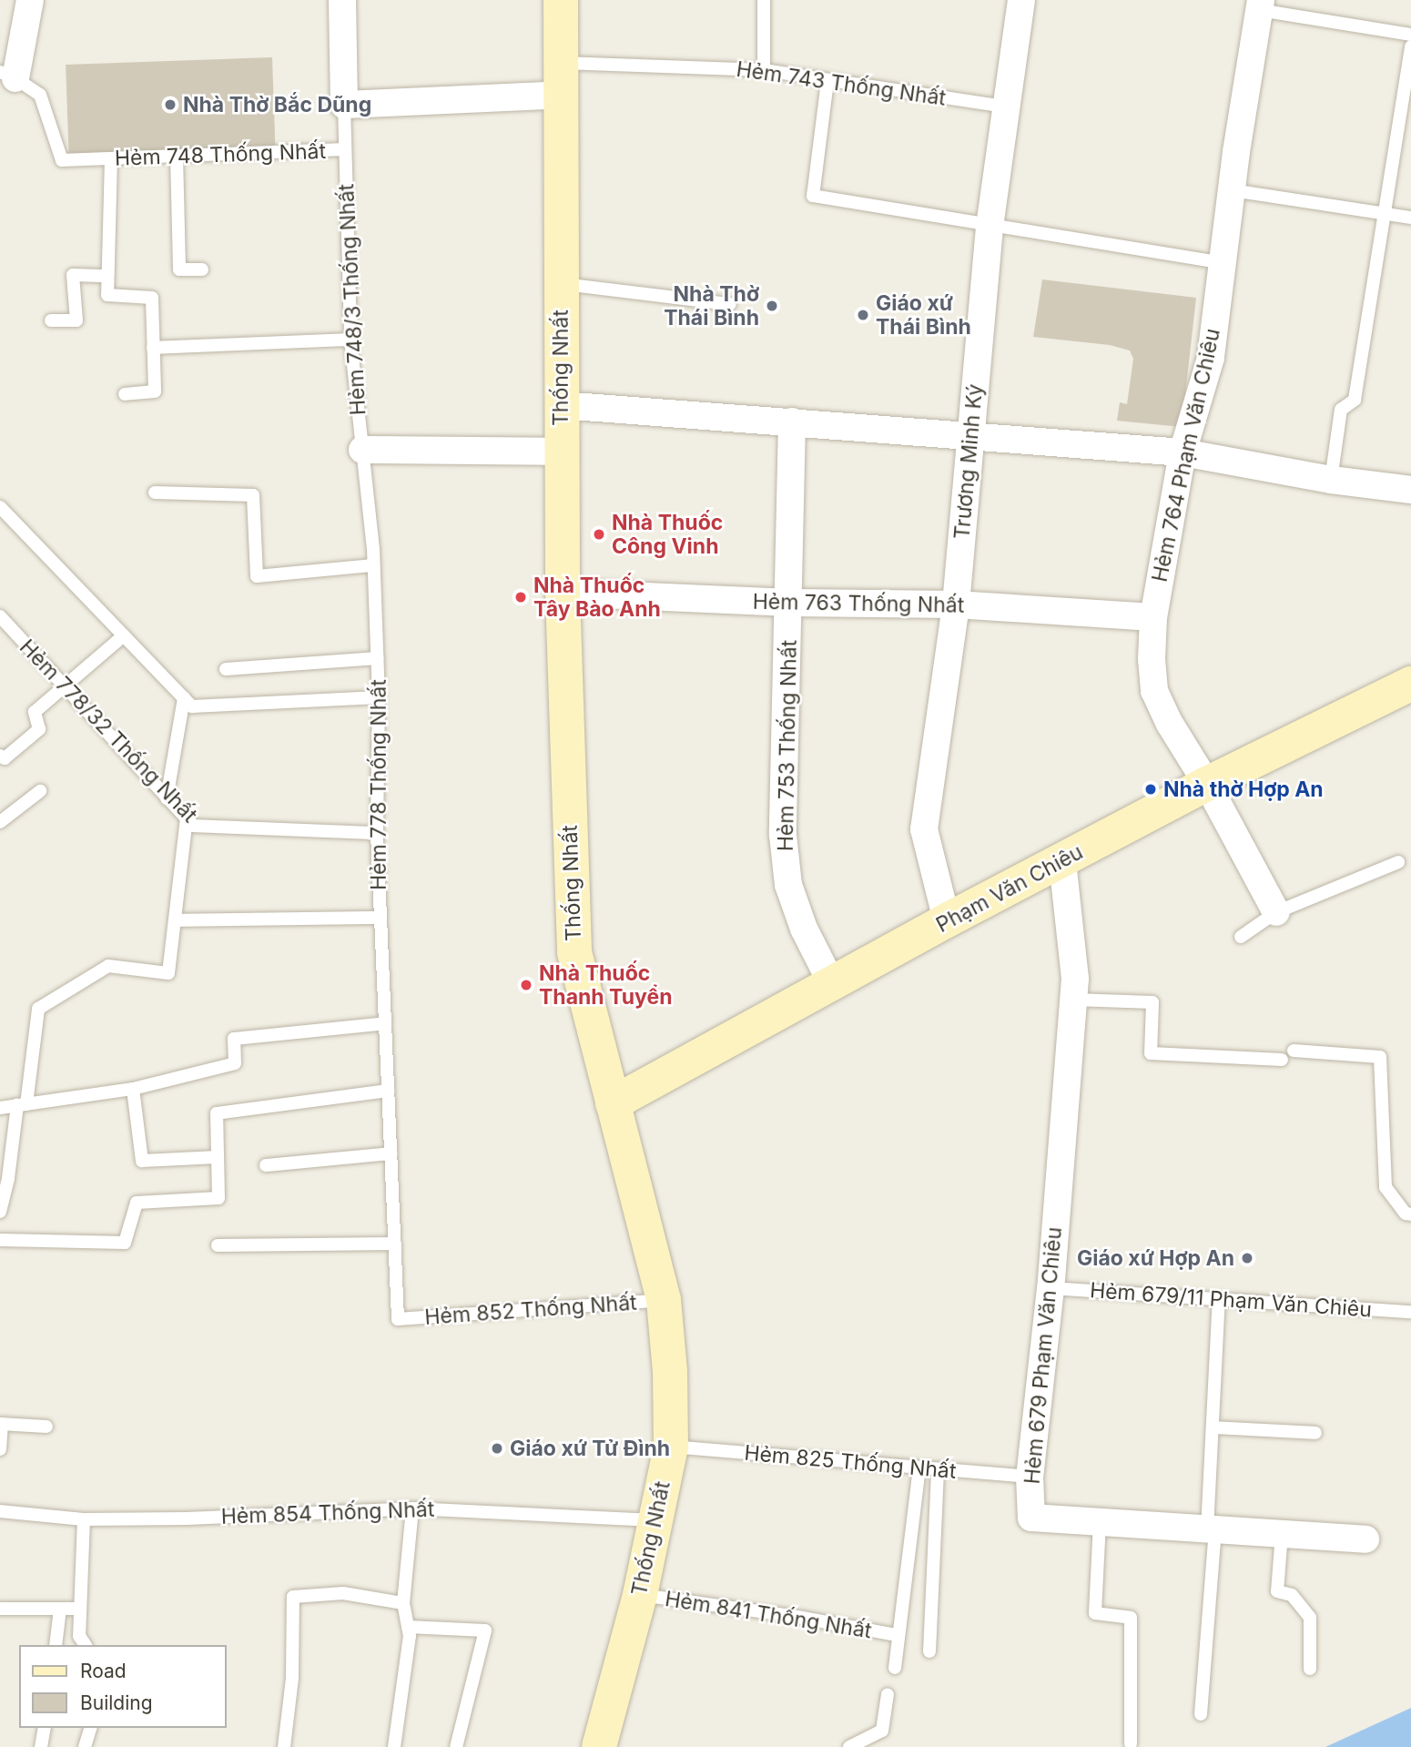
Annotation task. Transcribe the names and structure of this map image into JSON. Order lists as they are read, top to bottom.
{
  "streets": {
    "main road": ["Thống Nhất", "Phạm Văn Chiêu"],
    "street": [
      "Hẻm 764 Phạm Văn Chiêu",
      "Trương Minh Ký",
      "Hẻm 763 Thống Nhất",
      "Hẻm 753 Thống Nhất",
      "Hẻm 679 Phạm Văn Chiêu"
    ],
    "lane": [
      "Hẻm 743 Thống Nhất",
      "Hẻm 748 Thống Nhất",
      "Hẻm 748/3 Thống Nhất",
      "Hẻm 778/32 Thống Nhất",
      "Hẻm 778 Thống Nhất",
      "Hẻm 679/11 Phạm Văn Chiêu",
      "Hẻm 852 Thống Nhất",
      "Hẻm 825 Thống Nhất",
      "Hẻm 854 Thống Nhất",
      "Hẻm 841 Thống Nhất"
    ]
  },
  "crossings": [
    ["Hẻm 743 Thống Nhất", "Thống Nhất"],
    ["Hẻm 743 Thống Nhất", "Trương Minh Ký"],
    ["Hẻm 748 Thống Nhất", "Hẻm 748/3 Thống Nhất"],
    ["Hẻm 748/3 Thống Nhất", "Hẻm 778 Thống Nhất"],
    ["Thống Nhất", "Hẻm 763 Thống Nhất"],
    ["Thống Nhất", "Phạm Văn Chiêu"],
    ["Thống Nhất", "Hẻm 852 Thống Nhất"],
    ["Thống Nhất", "Hẻm 825 Thống Nhất"],
    ["Thống Nhất", "Hẻm 854 Thống Nhất"],
    ["Thống Nhất", "Hẻm 841 Thống Nhất"],
    ["Hẻm 764 Phạm Văn Chiêu", "Hẻm 763 Thống Nhất"],
    ["Hẻm 764 Phạm Văn Chiêu", "Phạm Văn Chiêu"],
    ["Trương Minh Ký", "Hẻm 763 Thống Nhất"],
    ["Trương Minh Ký", "Phạm Văn Chiêu"],
    ["Hẻm 763 Thống Nhất", "Hẻm 753 Thống Nhất"],
    ["Hẻm 778/32 Thống Nhất", "Hẻm 778 Thống Nhất"],
    ["Hẻm 753 Thống Nhất", "Phạm Văn Chiêu"],
    ["Hẻm 778 Thống Nhất", "Hẻm 852 Thống Nhất"],
    ["Phạm Văn Chiêu", "Hẻm 679 Phạm Văn Chiêu"],
    ["Hẻm 679/11 Phạm Văn Chiêu", "Hẻm 679 Phạm Văn Chiêu"],
    ["Hẻm 679 Phạm Văn Chiêu", "Hẻm 825 Thống Nhất"]
  ],
  "places": [
    "Nhà Thờ Bắc Dũng",
    "Nhà Thờ Thái Bình",
    "Giáo xứ Thái Bình",
    "Nhà Thuốc Công Vinh",
    "Nhà Thuốc Tây Bào Anh",
    "Nhà thờ Hợp An",
    "Nhà Thuốc Thanh Tuyển",
    "Giáo xứ Hợp An",
    "Giáo xứ Tử Đình"
  ],
  "legend": ["Road", "Building"]
}
